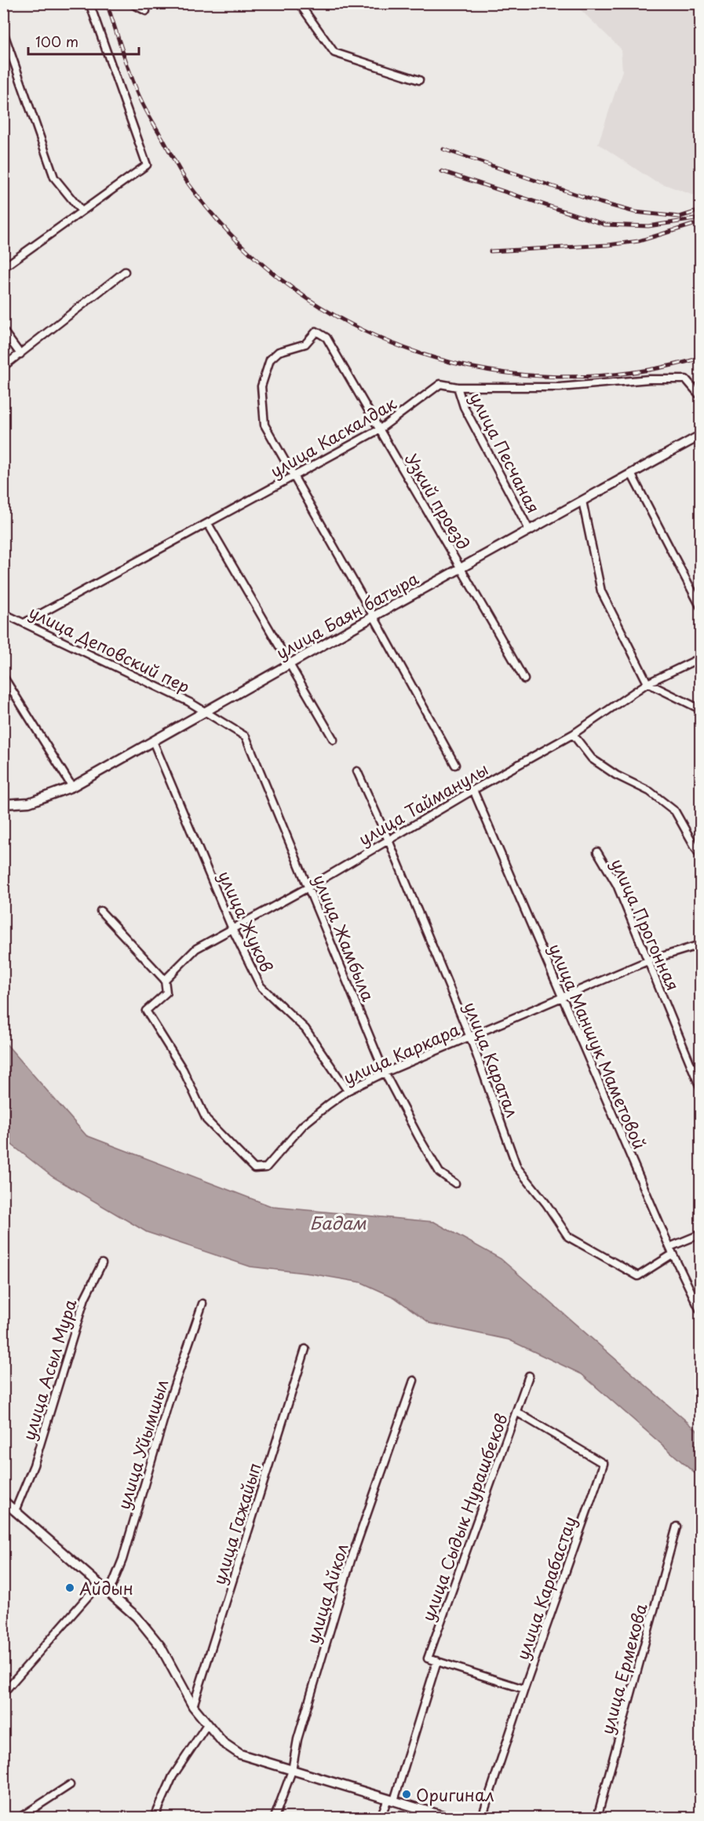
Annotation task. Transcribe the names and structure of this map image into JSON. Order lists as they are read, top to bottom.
{
  "streets": {
    "street": [
      "улица Каскалдак",
      "улица Песчаная",
      "Узкий проезд",
      "улица Баян батыра",
      "улица Деповский пер",
      "улица Тайманулы",
      "улица Жуков",
      "улица Прогонная",
      "улица Жамбыла",
      "улица Маншук Маметовой",
      "улица Каркара",
      "улица Каратал",
      "улица Асыл Мура",
      "улица Уйымшыл",
      "улица Сыдык Нурашбеков",
      "улица Гажайып",
      "улица Карабастау",
      "улица Айкол",
      "улица Ермекова"
    ]
  },
  "crossings": [
    ["улица Каскалдак", "улица Песчаная"],
    ["улица Каскалдак", "Узкий проезд"],
    ["улица Каскалдак", "улица Деповский пер"],
    ["улица Песчаная", "улица Баян батыра"],
    ["Узкий проезд", "улица Баян батыра"],
    ["улица Баян батыра", "улица Деповский пер"],
    ["улица Баян батыра", "улица Жуков"],
    ["улица Баян батыра", "улица Жамбыла"],
    ["улица Деповский пер", "улица Жамбыла"],
    ["улица Тайманулы", "улица Жуков"],
    ["улица Тайманулы", "улица Жамбыла"],
    ["улица Тайманулы", "улица Маншук Маметовой"],
    ["улица Тайманулы", "улица Каркара"],
    ["улица Тайманулы", "улица Каратал"],
    ["улица Жуков", "улица Каркара"],
    ["улица Прогонная", "улица Каркара"],
    ["улица Жамбыла", "улица Каркара"],
    ["улица Маншук Маметовой", "улица Каркара"],
    ["улица Маншук Маметовой", "улица Каратал"],
    ["улица Каркара", "улица Каратал"],
    ["улица Сыдык Нурашбеков", "улица Карабастау"]
  ],
  "water": ["Бадам"],
  "places": ["Айдын", "Оригинал"],
  "scale_bar": "100 m"
}
